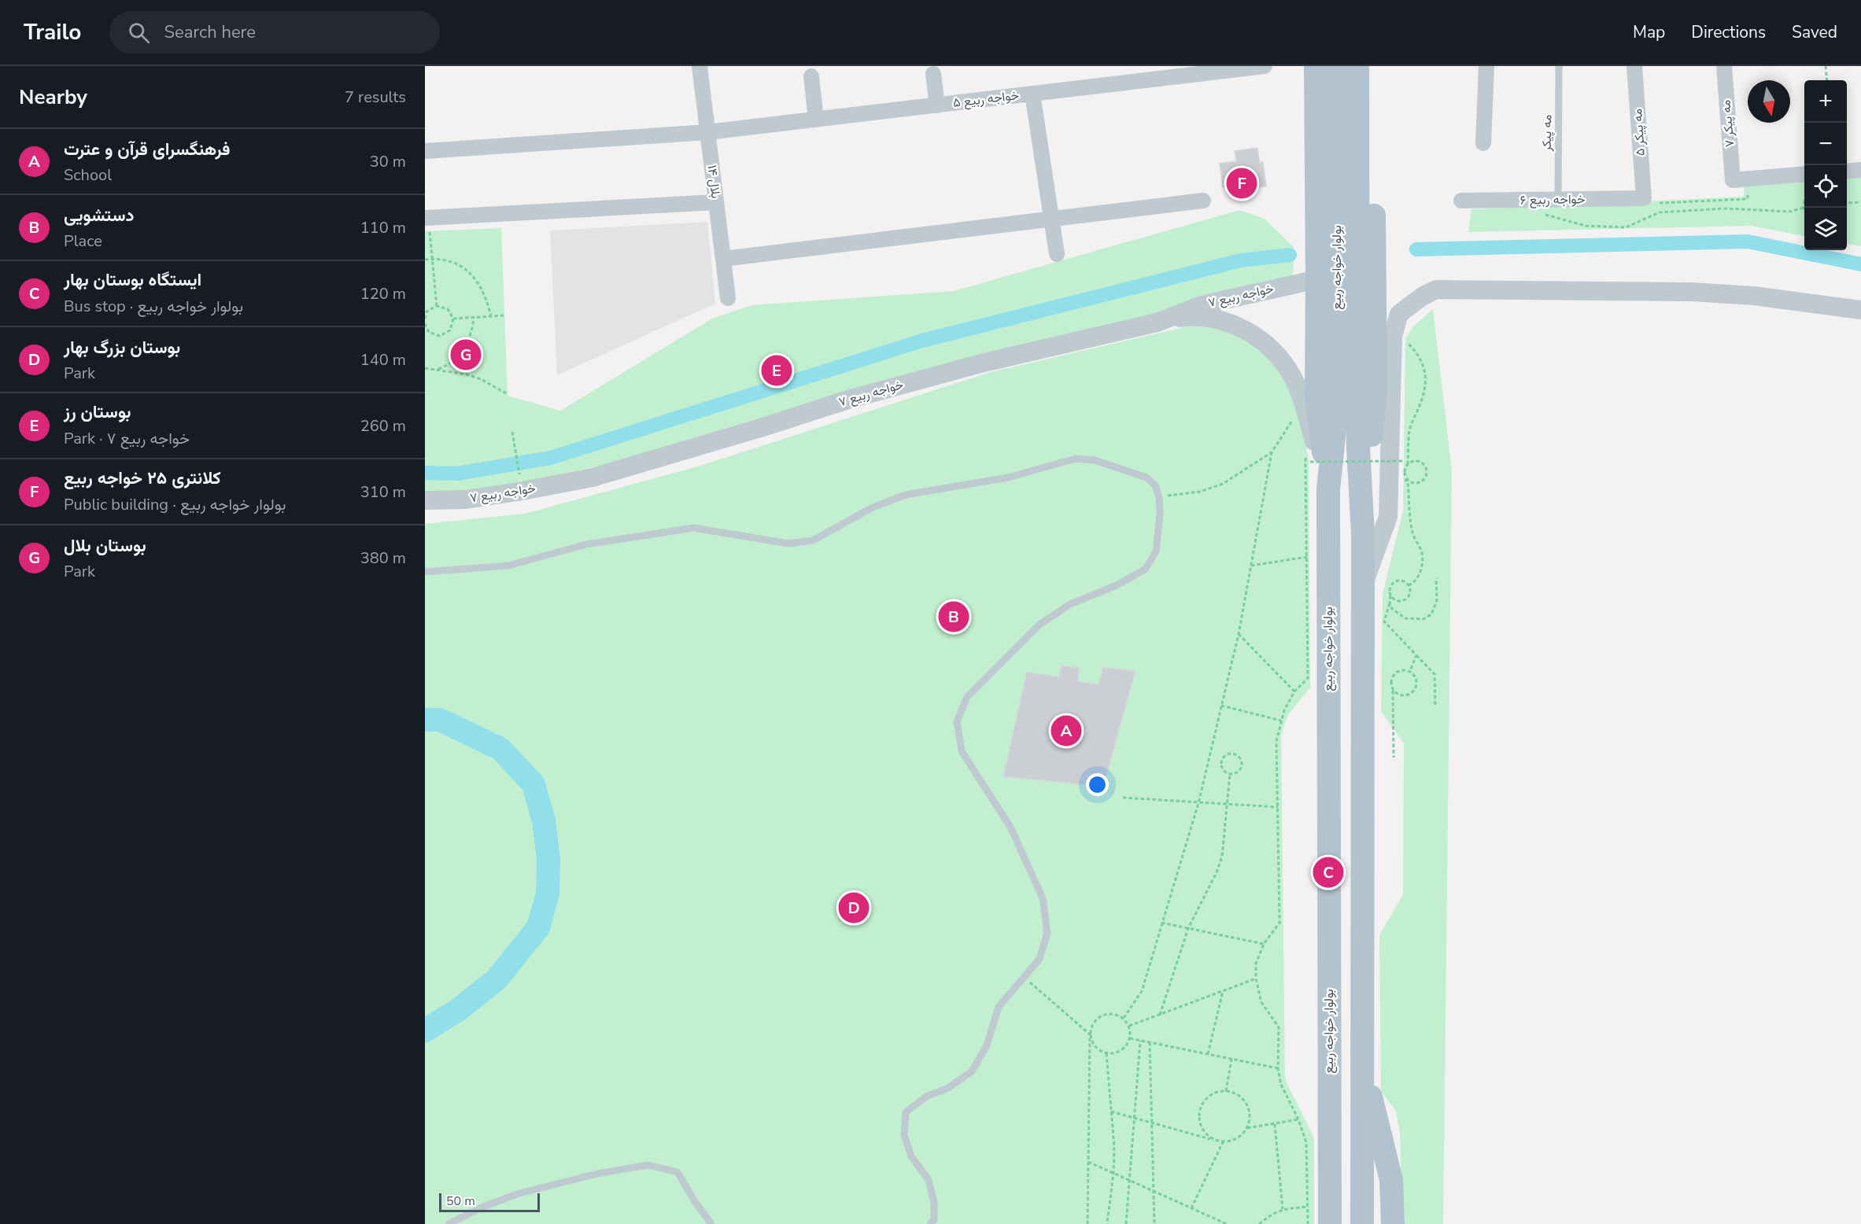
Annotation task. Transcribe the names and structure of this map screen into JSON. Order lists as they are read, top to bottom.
{
  "streets": {
    "main road": ["بولوار خواجه ربیع"],
    "street": [
      "خواجه ربیع ۵",
      "مه پیکر ۷",
      "مه پیکر ۵",
      "بلال ۱۴",
      "خواجه ربیع ۶",
      "خواجه ربیع ۷"
    ],
    "lane": ["مه پیکر"]
  },
  "crossings": [
    ["خواجه ربیع ۵", "بلال ۱۴"],
    ["مه پیکر ۵", "خواجه ربیع ۶"],
    ["مه پیکر", "خواجه ربیع ۶"]
  ],
  "scale_bar": "50 m",
  "north": "bottom",
  "page": {
    "header": "Trailo",
    "search": "Search here",
    "nav": ["Map", "Directions", "Saved"],
    "heading": ["Nearby", "7 results"],
    "map_buttons": ["+", "−"],
    "list": [
      {
        "mark": "A",
        "name": "فرهنگسرای قرآن و عترت",
        "note": "School",
        "value": "30 m"
      },
      {
        "mark": "B",
        "name": "دستشویی",
        "note": "Place",
        "value": "110 m"
      },
      {
        "mark": "C",
        "name": "ایستگاه بوستان بهار",
        "note": "Bus stop · بولوار خواجه ربیع",
        "value": "120 m"
      },
      {
        "mark": "D",
        "name": "بوستان بزرگ بهار",
        "note": "Park",
        "value": "140 m"
      },
      {
        "mark": "E",
        "name": "بوستان رز",
        "note": "Park · خواجه ربیع ۷",
        "value": "260 m"
      },
      {
        "mark": "F",
        "name": "کلانتری ٢۵ خواجه ربیع",
        "note": "Public building · بولوار خواجه ربیع",
        "value": "310 m"
      },
      {
        "mark": "G",
        "name": "بوستان بلال",
        "note": "Park",
        "value": "380 m"
      }
    ],
    "pins": [
      "F",
      "G",
      "E",
      "B",
      "A",
      "C",
      "D"
    ],
    "scale": "50 m"
  }
}
